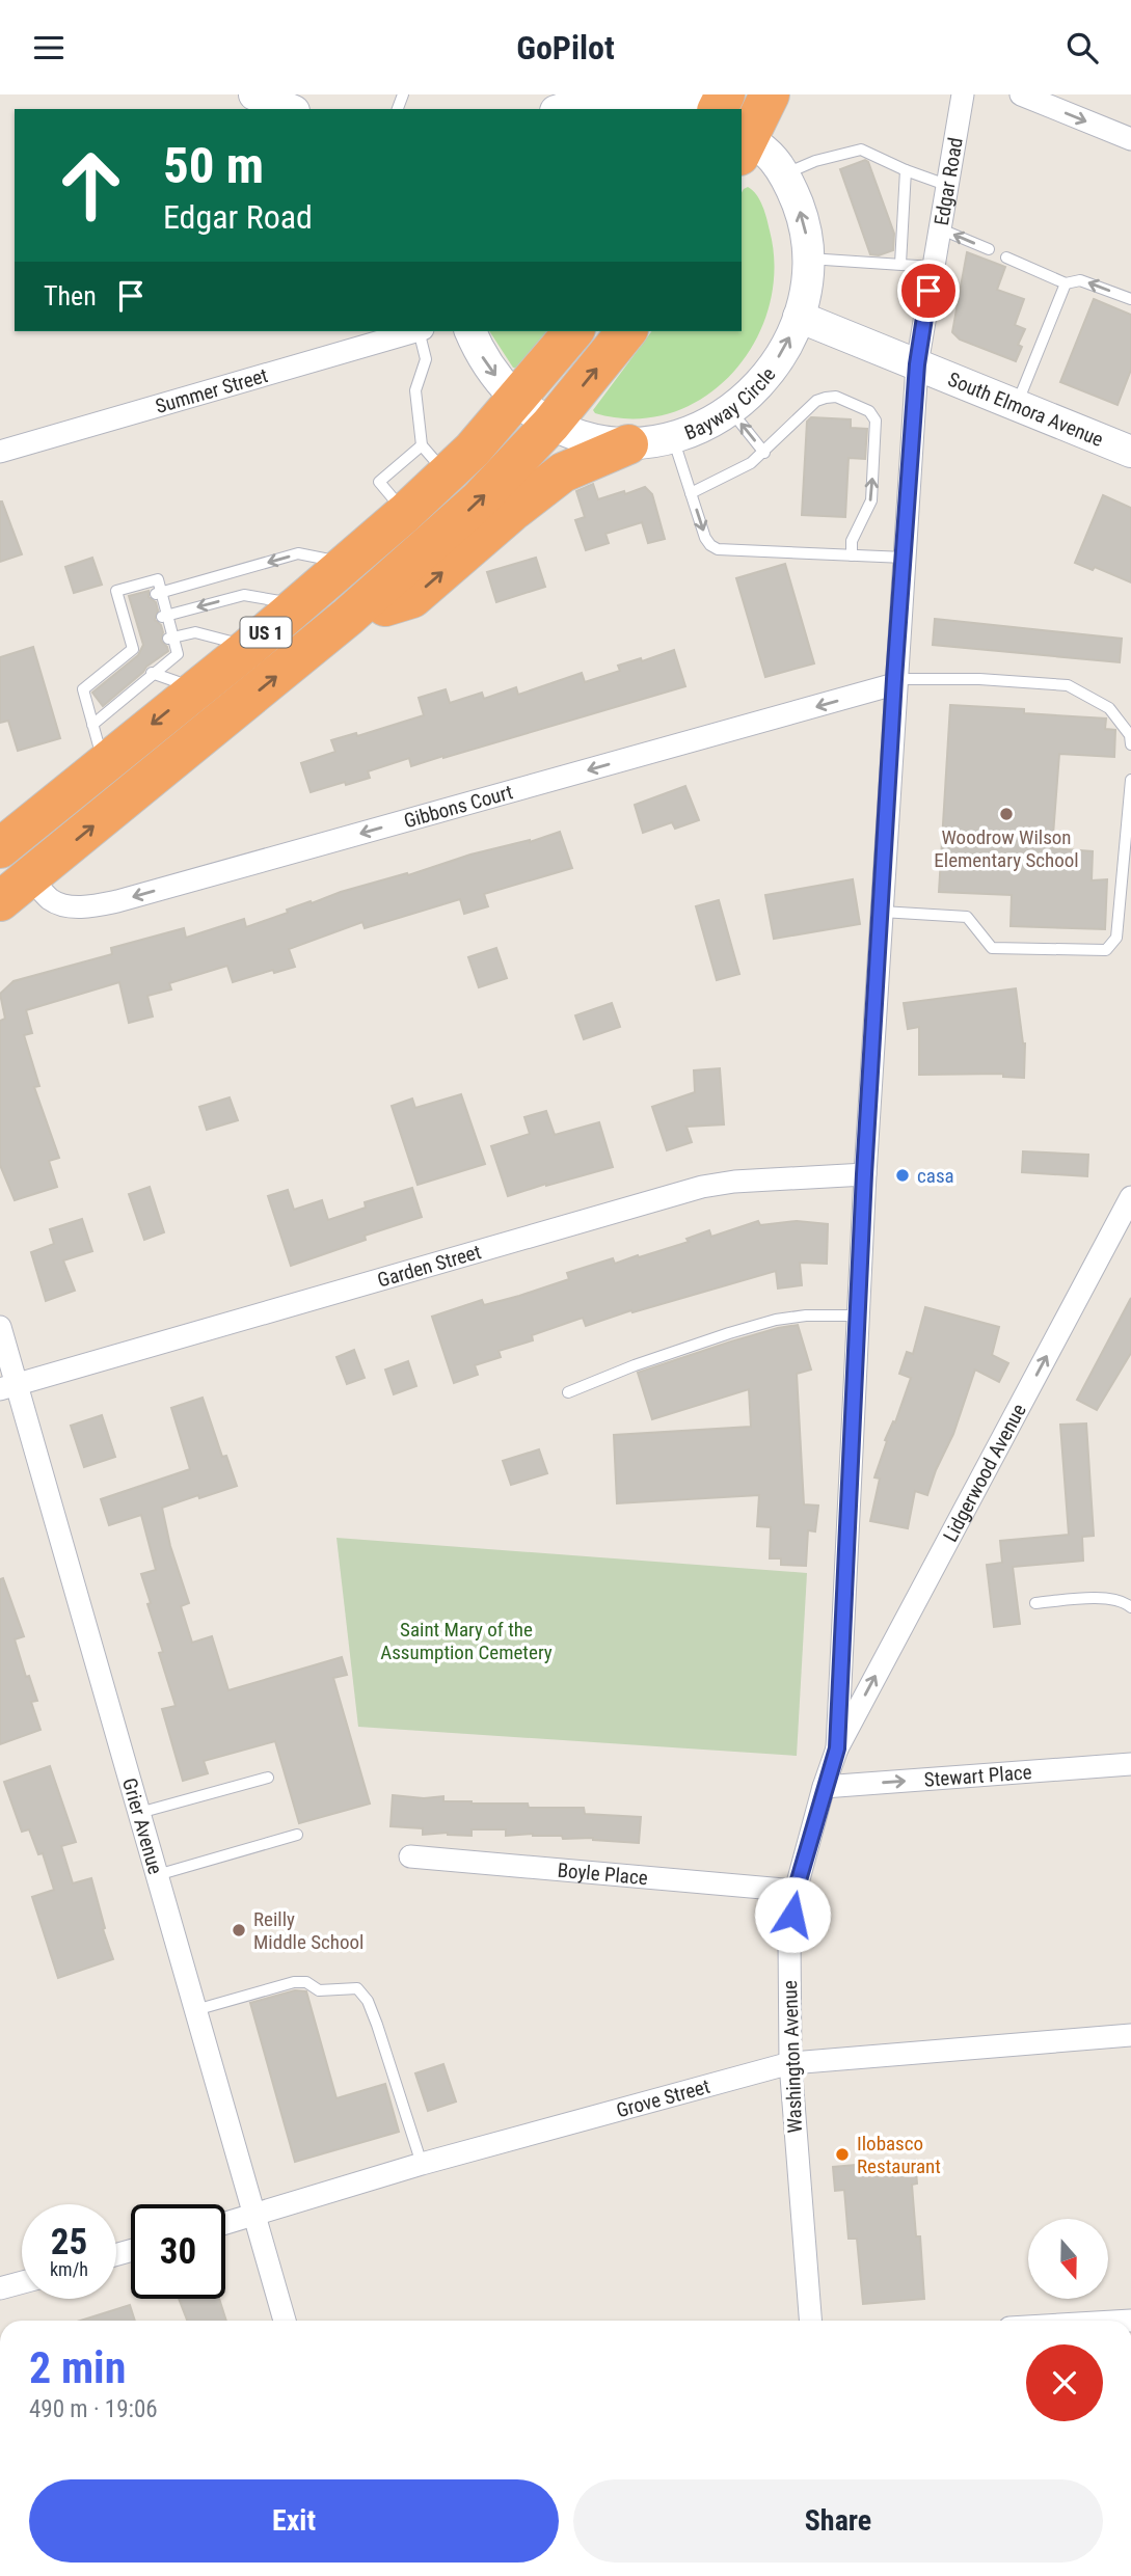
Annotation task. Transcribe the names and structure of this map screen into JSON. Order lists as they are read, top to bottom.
{
  "streets": {
    "highway": ["US 1"],
    "main road": ["Bayway Circle", "South Elmora Avenue"],
    "street": [
      "Edgar Road",
      "Summer Street",
      "Gibbons Court",
      "Garden Street",
      "Lidgerwood Avenue",
      "Stewart Place",
      "Grier Avenue",
      "Boyle Place",
      "Washington Avenue",
      "Grove Street"
    ]
  },
  "crossings": [
    ["Edgar Road", "South Elmora Avenue"],
    ["Edgar Road", "Gibbons Court"],
    ["Edgar Road", "Garden Street"],
    ["Edgar Road", "Lidgerwood Avenue"],
    ["Edgar Road", "Washington Avenue"],
    ["Bayway Circle", "South Elmora Avenue"],
    ["Bayway Circle", "US 1"],
    ["US 1", "Gibbons Court"],
    ["Garden Street", "Grier Avenue"],
    ["Lidgerwood Avenue", "Washington Avenue"],
    ["Stewart Place", "Washington Avenue"],
    ["Grier Avenue", "Grove Street"],
    ["Boyle Place", "Washington Avenue"],
    ["Washington Avenue", "Grove Street"]
  ],
  "one_way": ["Gibbons Court", "Lidgerwood Avenue", "Stewart Place"],
  "parks": ["Saint Mary of the Assumption Cemetery"],
  "places": [
    "Woodrow Wilson Elementary School",
    "casa",
    "Reilly Middle School",
    "Ilobasco Restaurant"
  ],
  "north": "bottom",
  "page": {
    "header": "GoPilot",
    "turn": ["50 m", "Edgar Road"],
    "then": "Then",
    "speed": "25 km/h",
    "limit": "30",
    "heading": ["2 min", "490 m · 19:06"],
    "buttons": ["Exit", "Share"]
  }
}
